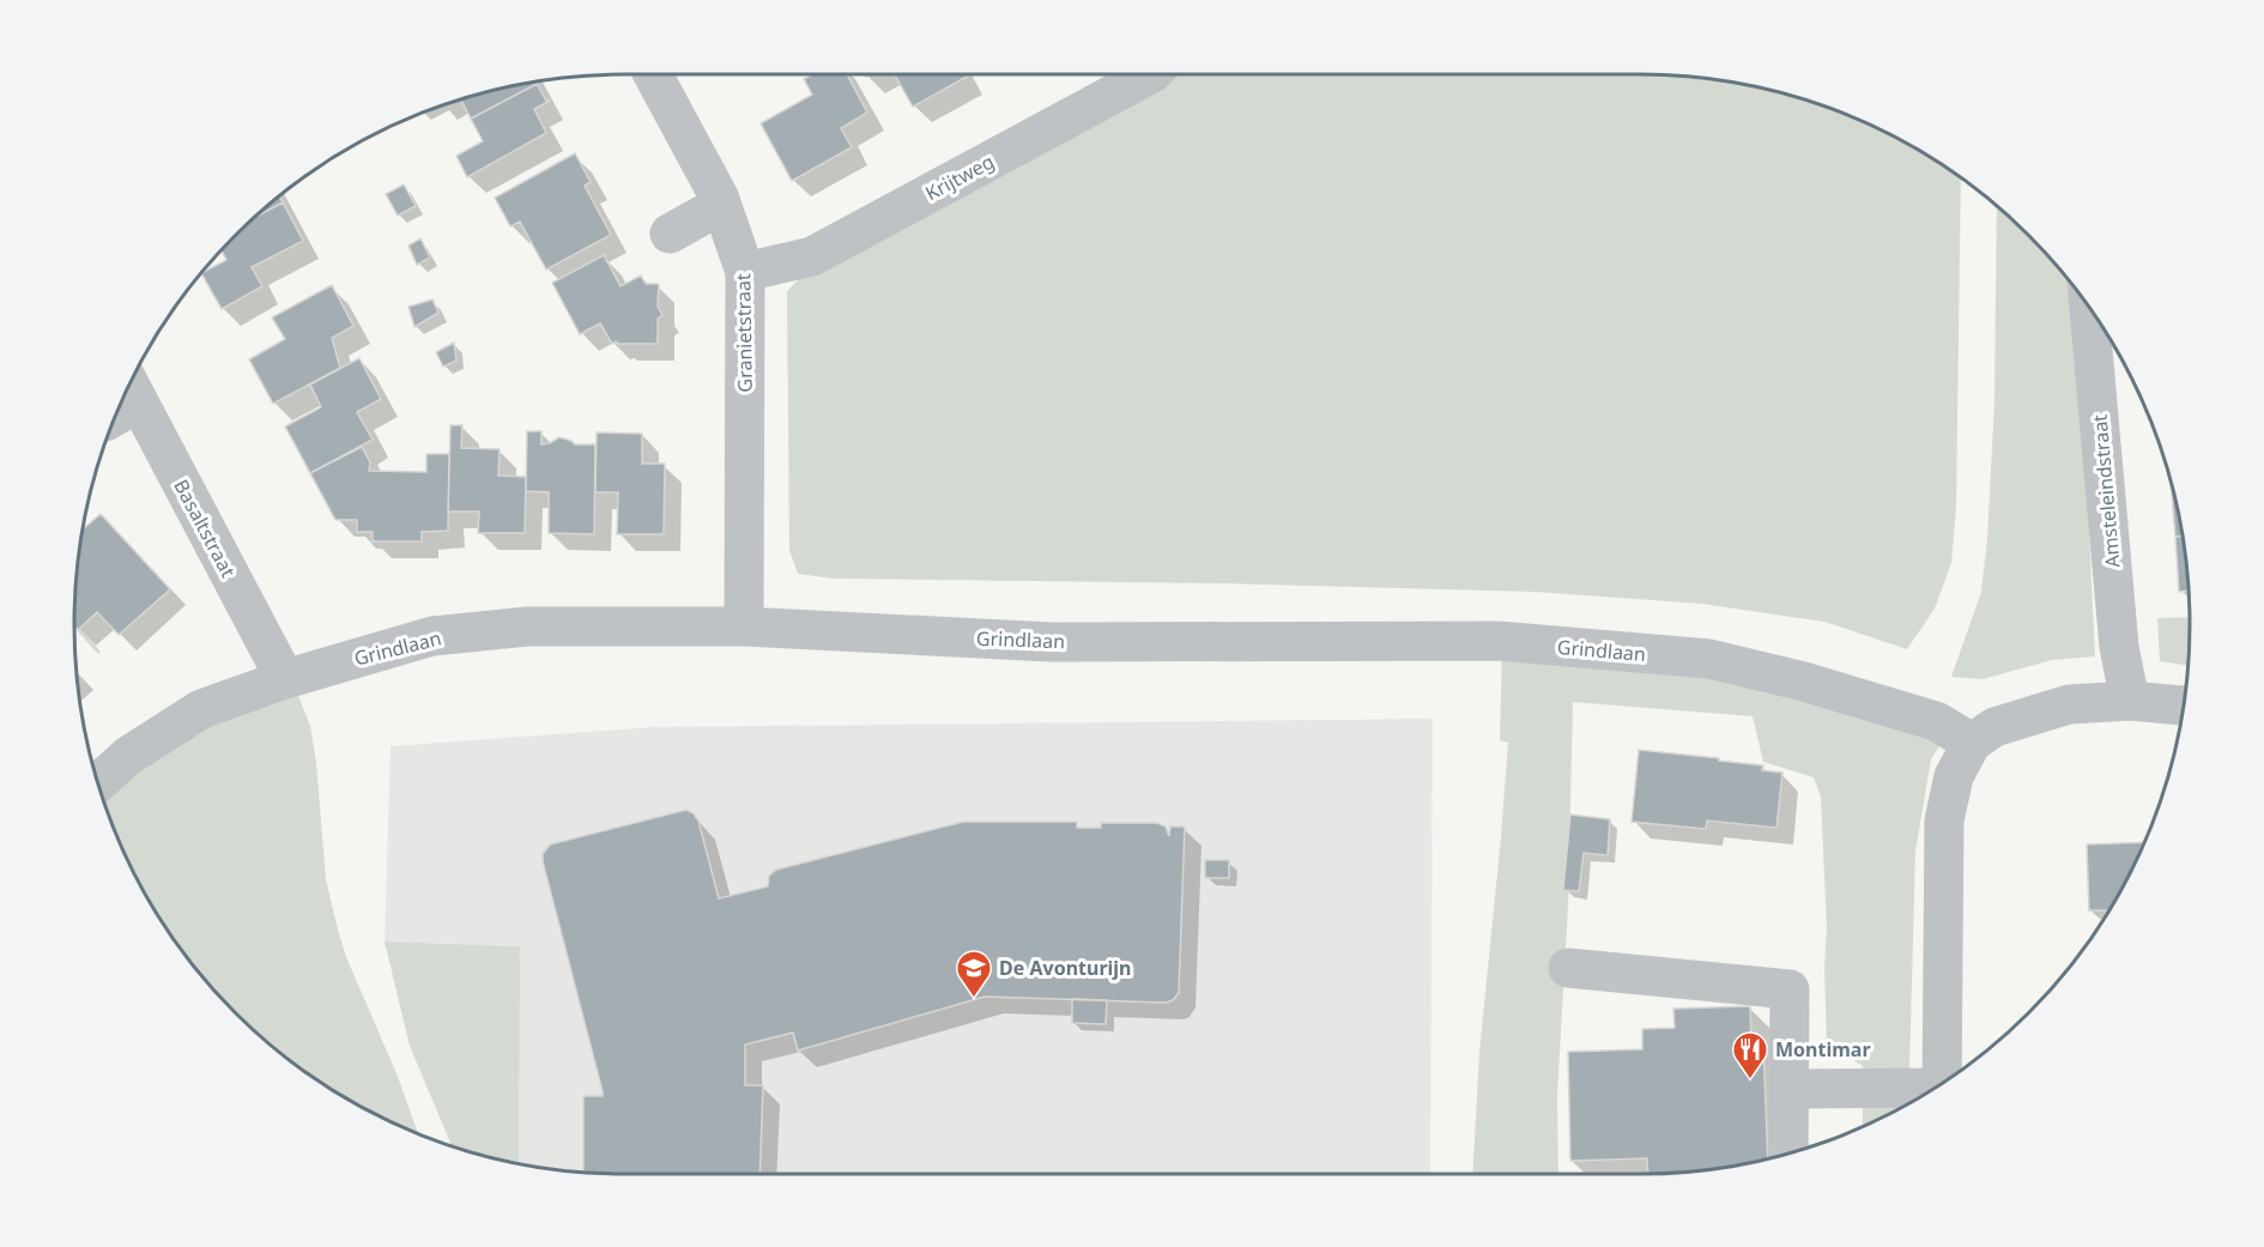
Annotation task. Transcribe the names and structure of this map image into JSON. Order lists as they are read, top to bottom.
{
  "streets": {
    "street": [
      "Krijtweg",
      "Granietstraat",
      "Amsteleindstraat",
      "Basaltstraat",
      "Grindlaan"
    ]
  },
  "crossings": [
    ["Krijtweg", "Granietstraat"],
    ["Granietstraat", "Grindlaan"],
    ["Basaltstraat", "Grindlaan"]
  ],
  "places": {
    "school or university": ["De Avonturijn"],
    "restaurant": ["Montimar"]
  }
}
